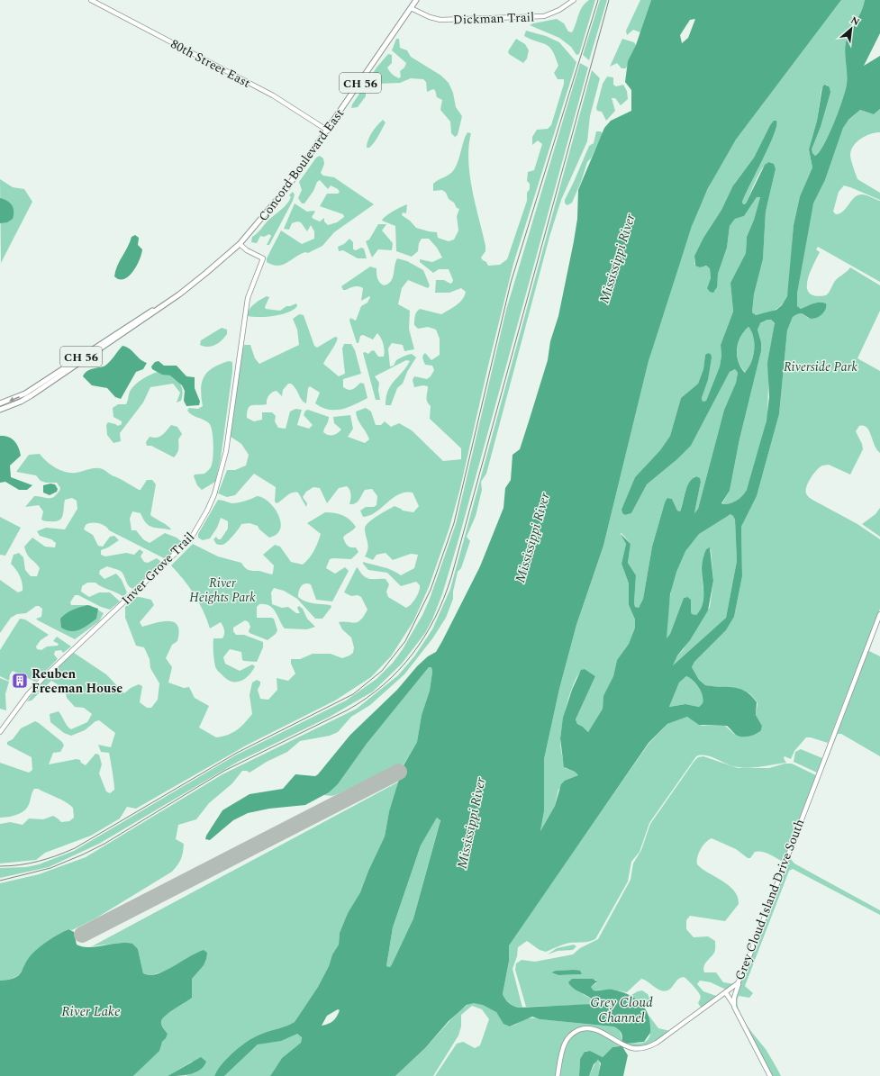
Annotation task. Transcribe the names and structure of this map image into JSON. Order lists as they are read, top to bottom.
{
  "streets": {
    "main road": ["CH 56", "Concord Boulevard East"],
    "street": [
      "Dickman Trail",
      "80th Street East",
      "Inver Grove Trail",
      "Grey Cloud Island Drive South"
    ]
  },
  "crossings": [
    ["Dickman Trail", "Concord Boulevard East"],
    ["80th Street East", "Concord Boulevard East"],
    ["CH 56", "Concord Boulevard East"],
    ["Concord Boulevard East", "Inver Grove Trail"]
  ],
  "water": ["Mississippi River", "Grey Cloud Channel", "River Lake"],
  "parks": ["Riverside Park", "River Heights Park"],
  "places": {
    "building": ["Reuben Freeman House"]
  },
  "north": "top right"
}
